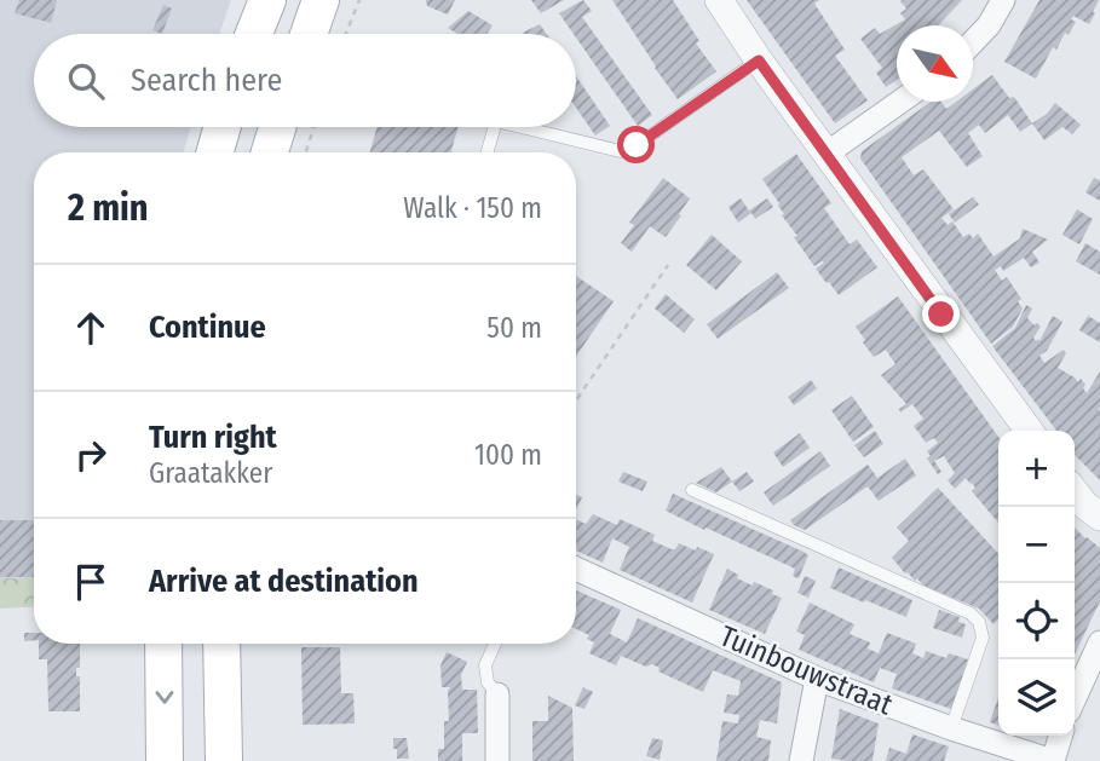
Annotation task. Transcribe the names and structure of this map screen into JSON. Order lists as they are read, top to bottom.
{
  "streets": {
    "street": ["Tuinbouwstraat"]
  },
  "north": "bottom right",
  "page": {
    "search": "Search here",
    "heading": ["2 min", "Walk · 150 m"],
    "list": [
      ["Continue", "50 m"],
      ["Turn right", "Graatakker", "100 m"],
      "Arrive at destination"
    ],
    "map_buttons": ["+", "−"]
  }
}
